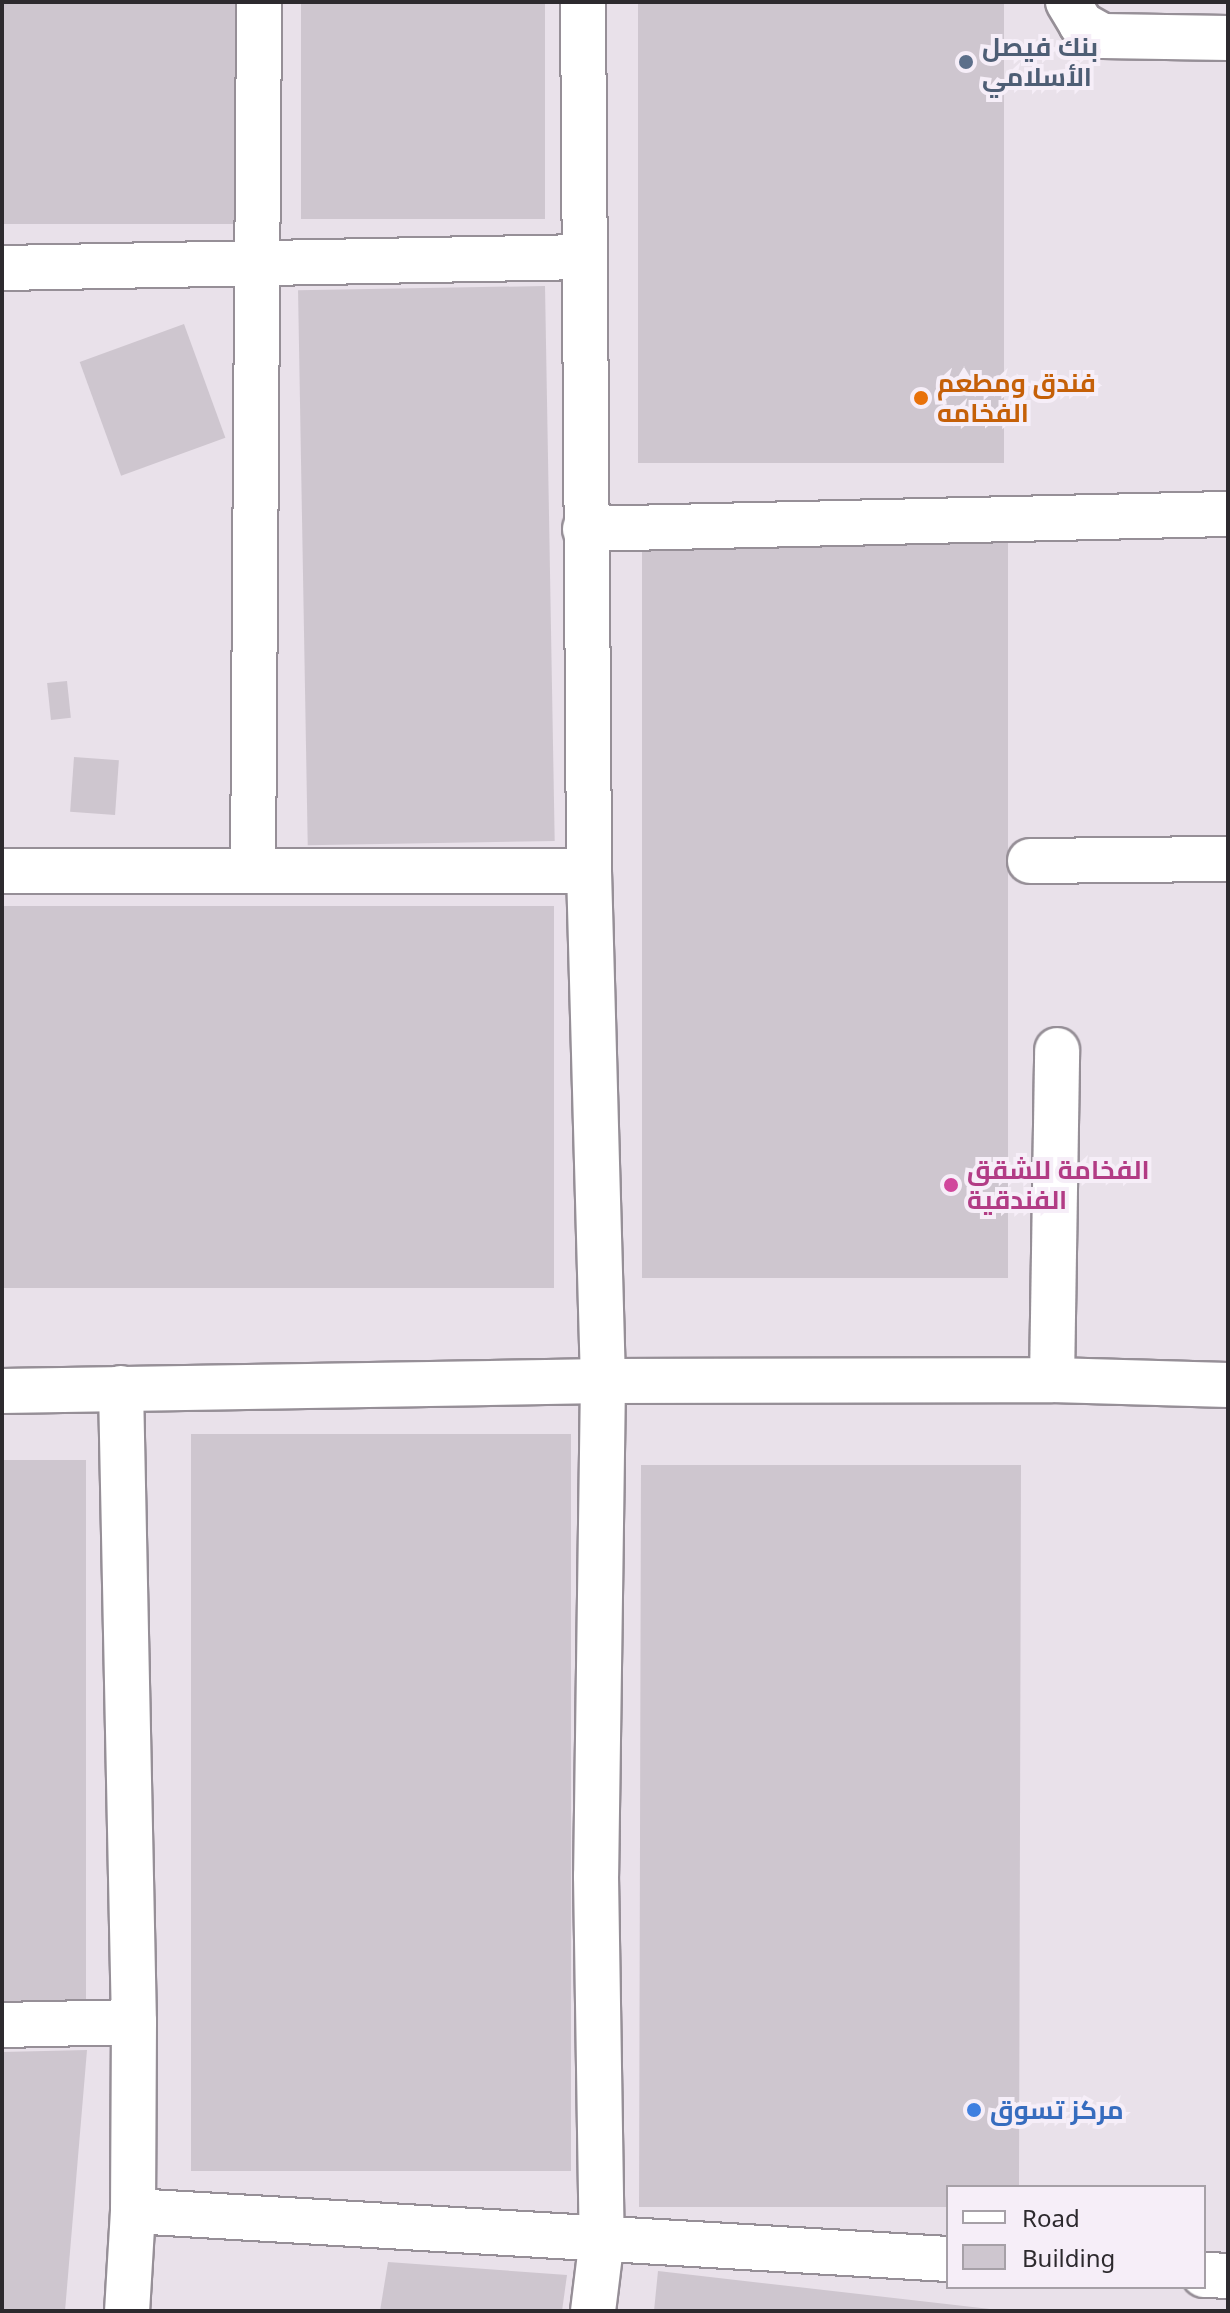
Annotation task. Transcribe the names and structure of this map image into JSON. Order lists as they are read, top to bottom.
{
  "places": [
    "بنك فيصل الأسلامي",
    "فندق ومطعم الفخامه",
    "الفخامة للشقق الفندقية",
    "مركز تسوق"
  ],
  "legend": ["Road", "Building"]
}
